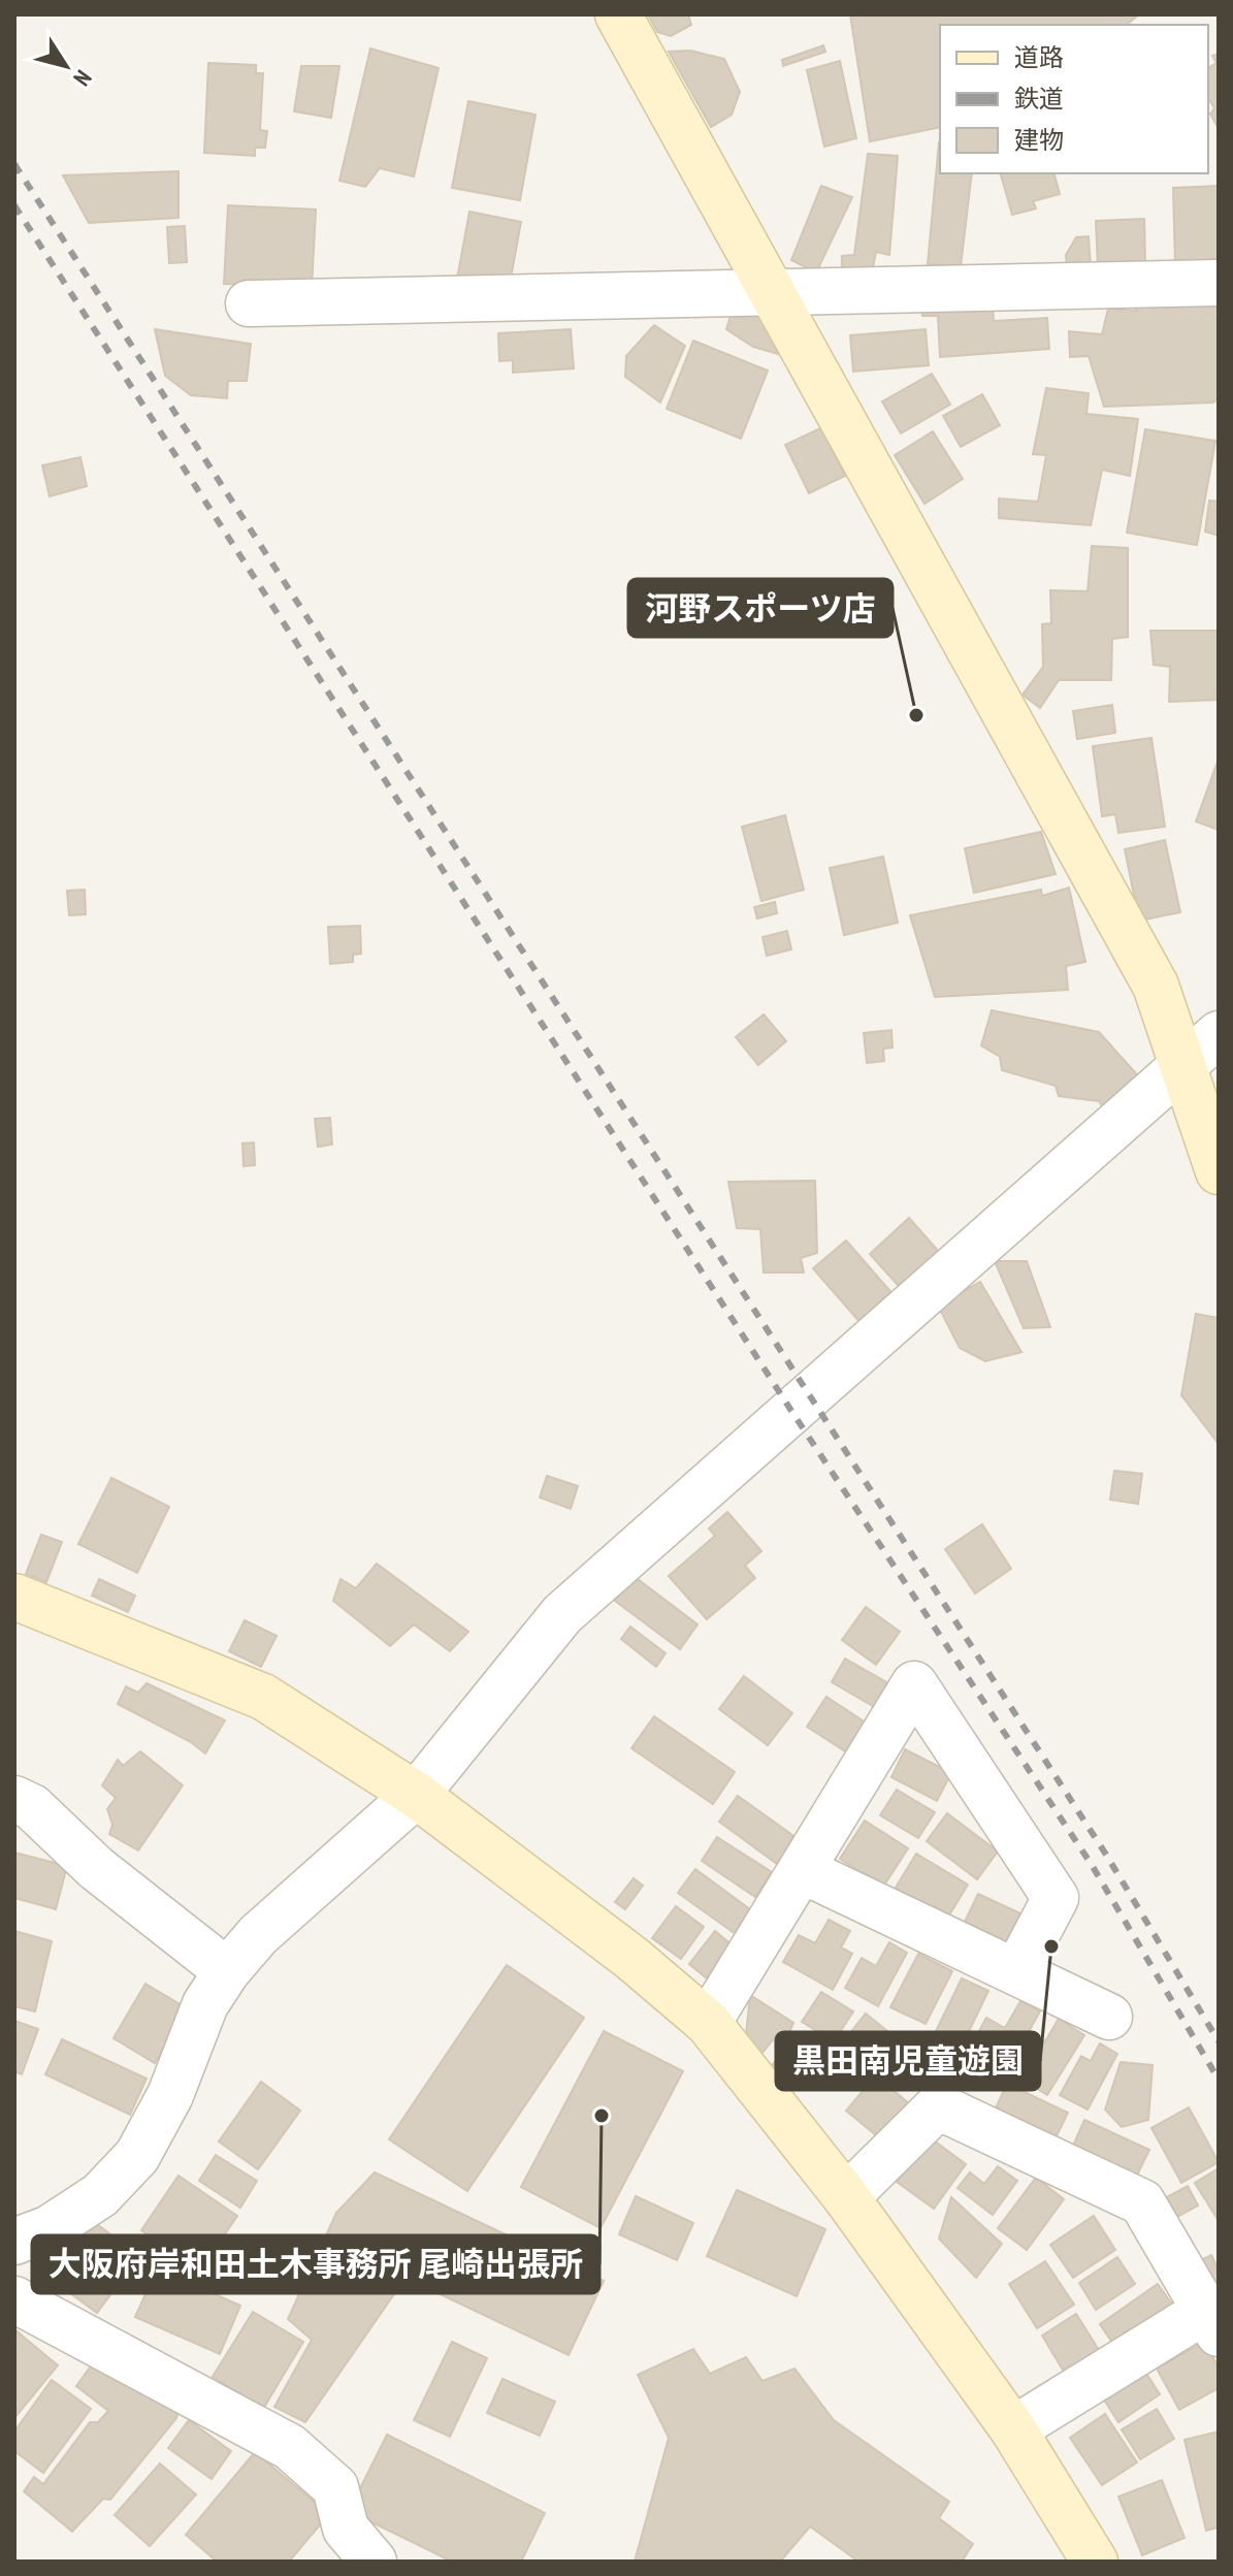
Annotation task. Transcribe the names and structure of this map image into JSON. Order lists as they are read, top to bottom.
{
  "places": ["河野スポーツ店", "黒田南児童遊園", "大阪府岸和田土木事務所 尾崎出張所"],
  "legend": ["道路", "鉄道", "建物"],
  "north": "bottom right"
}
